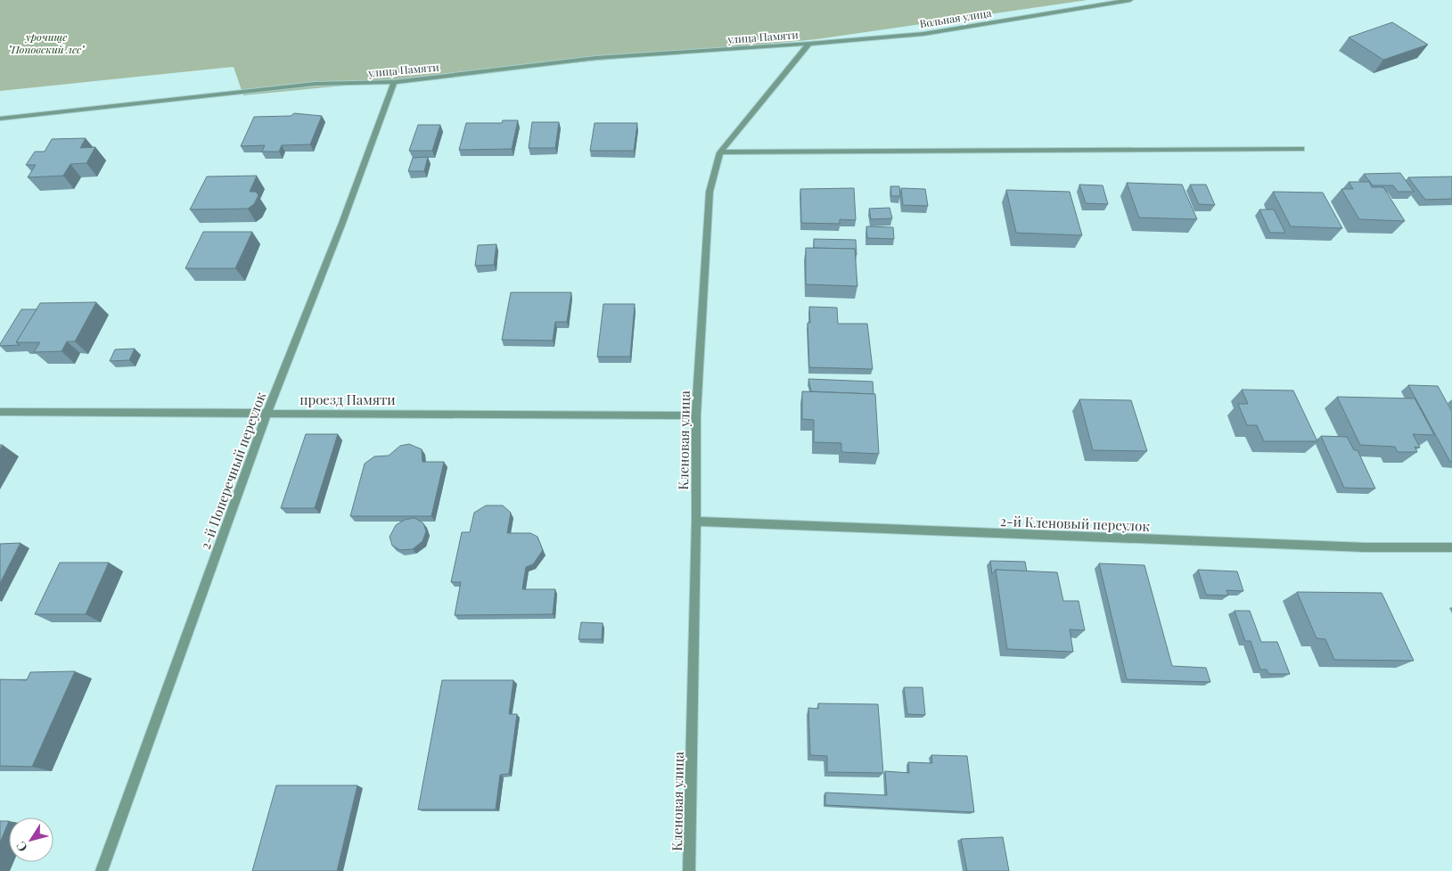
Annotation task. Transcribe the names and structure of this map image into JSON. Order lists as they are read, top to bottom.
{
  "streets": {
    "street": [
      "Вольная улица",
      "улица Памяти",
      "проезд Памяти",
      "Кленовая улица",
      "2-й Поперечный переулок",
      "2-й Кленовый переулок"
    ]
  },
  "crossings": [
    ["Вольная улица", "улица Памяти"],
    ["Вольная улица", "Кленовая улица"],
    ["улица Памяти", "Кленовая улица"],
    ["улица Памяти", "2-й Поперечный переулок"],
    ["проезд Памяти", "Кленовая улица"],
    ["проезд Памяти", "2-й Поперечный переулок"],
    ["Кленовая улица", "2-й Кленовый переулок"]
  ],
  "parks": ["урочище \"Поповский лес\""],
  "north": "bottom left"
}
